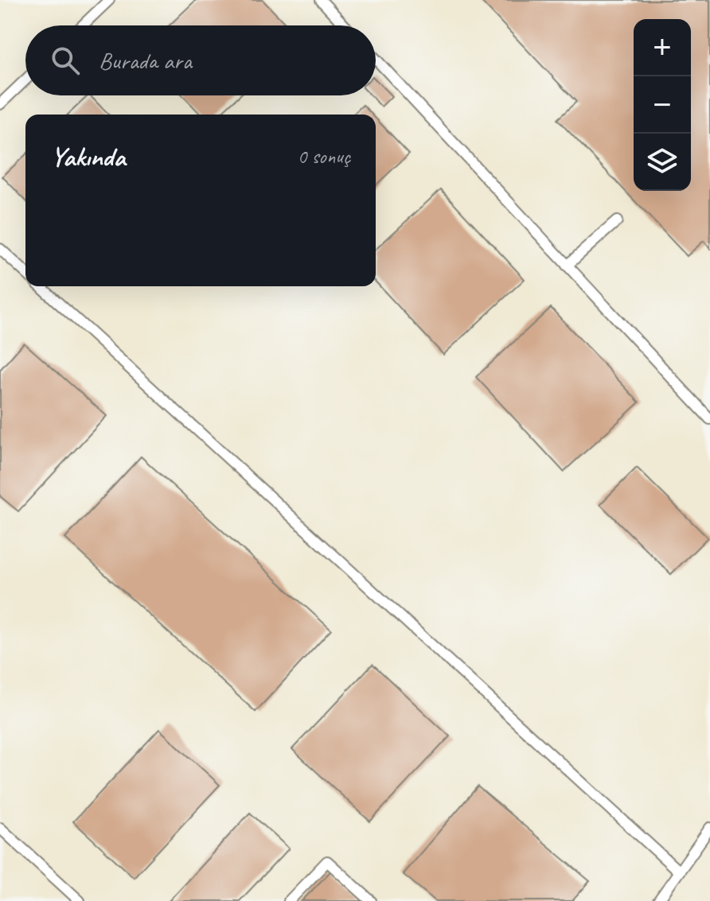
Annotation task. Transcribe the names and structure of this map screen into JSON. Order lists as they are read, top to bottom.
{
  "page": {
    "map_buttons": ["+", "−"],
    "search": "Burada ara",
    "heading": ["Yakında", "0 sonuç"]
  }
}
